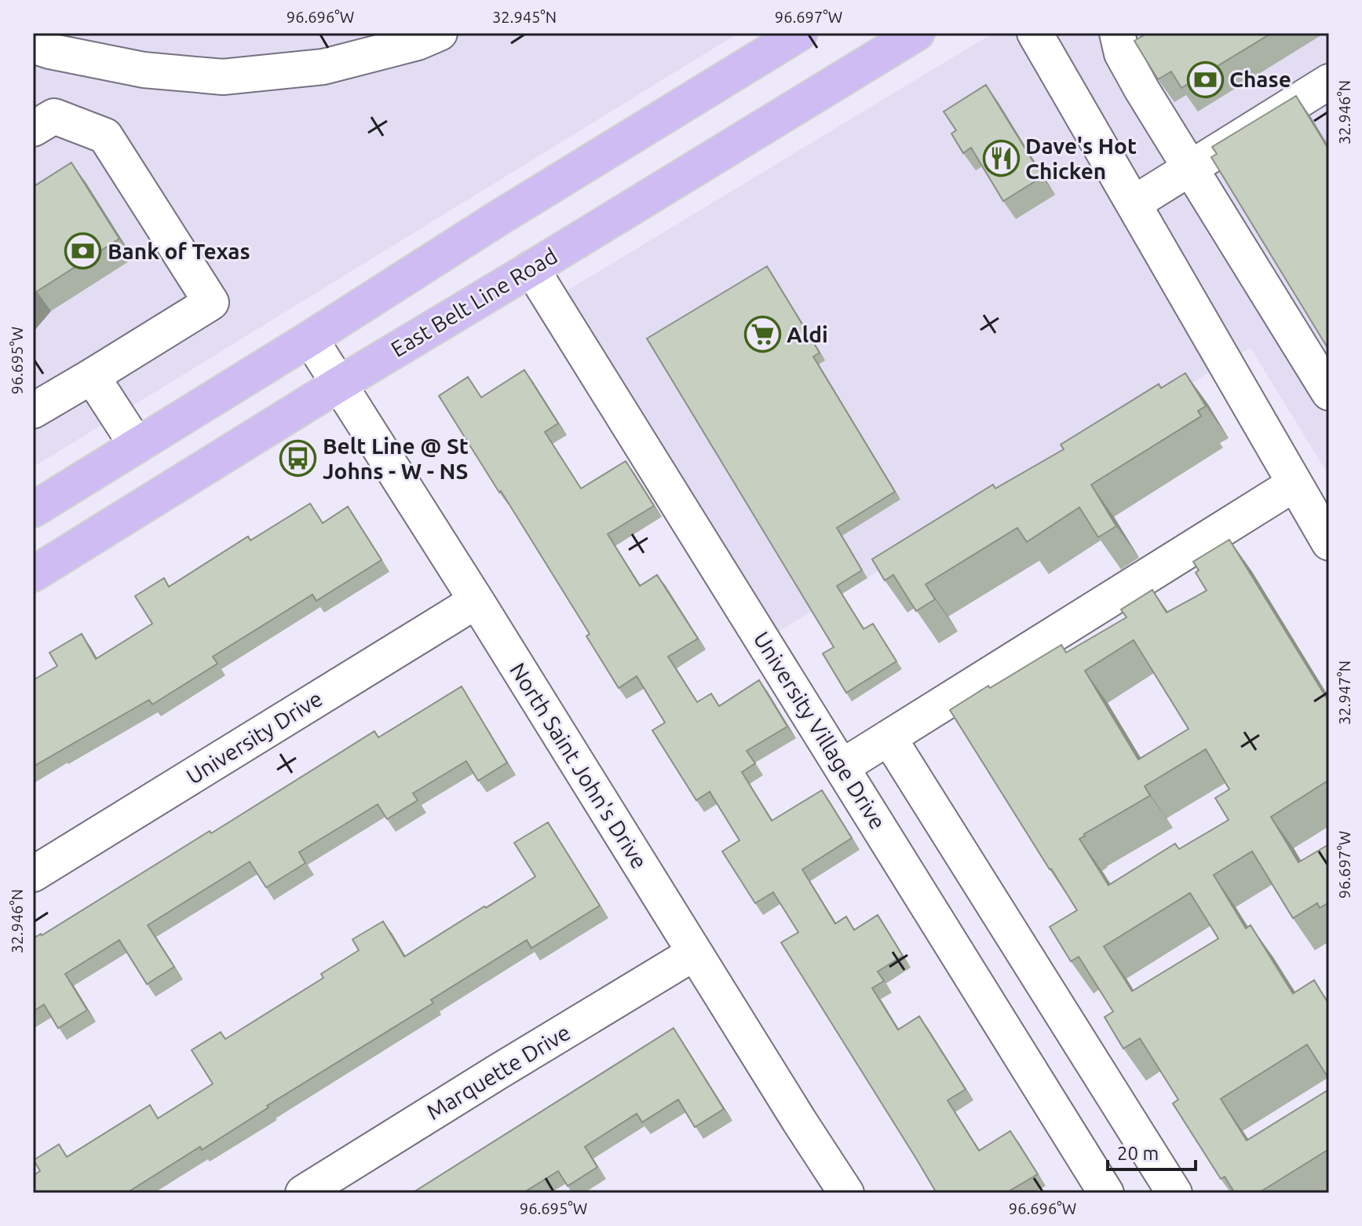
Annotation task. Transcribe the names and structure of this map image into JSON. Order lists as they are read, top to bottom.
{
  "streets": {
    "main road": ["East Belt Line Road"],
    "street": [
      "University Village Drive",
      "University Drive",
      "North Saint John's Drive",
      "Marquette Drive"
    ]
  },
  "crossings": [
    ["East Belt Line Road", "University Village Drive"],
    ["East Belt Line Road", "North Saint John's Drive"],
    ["University Drive", "North Saint John's Drive"],
    ["North Saint John's Drive", "Marquette Drive"]
  ],
  "places": {
    "bank": ["Chase", "Bank of Texas"],
    "restaurant": ["Dave's Hot Chicken"],
    "supermarket": ["Aldi"],
    "bus stop": ["Belt Line @ St Johns - W - NS"]
  },
  "scale_bar": "20 m",
  "coordinates": [
    "96.696°W",
    "32.945°N",
    "96.697°W",
    "32.946°N",
    "96.695°W",
    "32.947°N"
  ]
}
